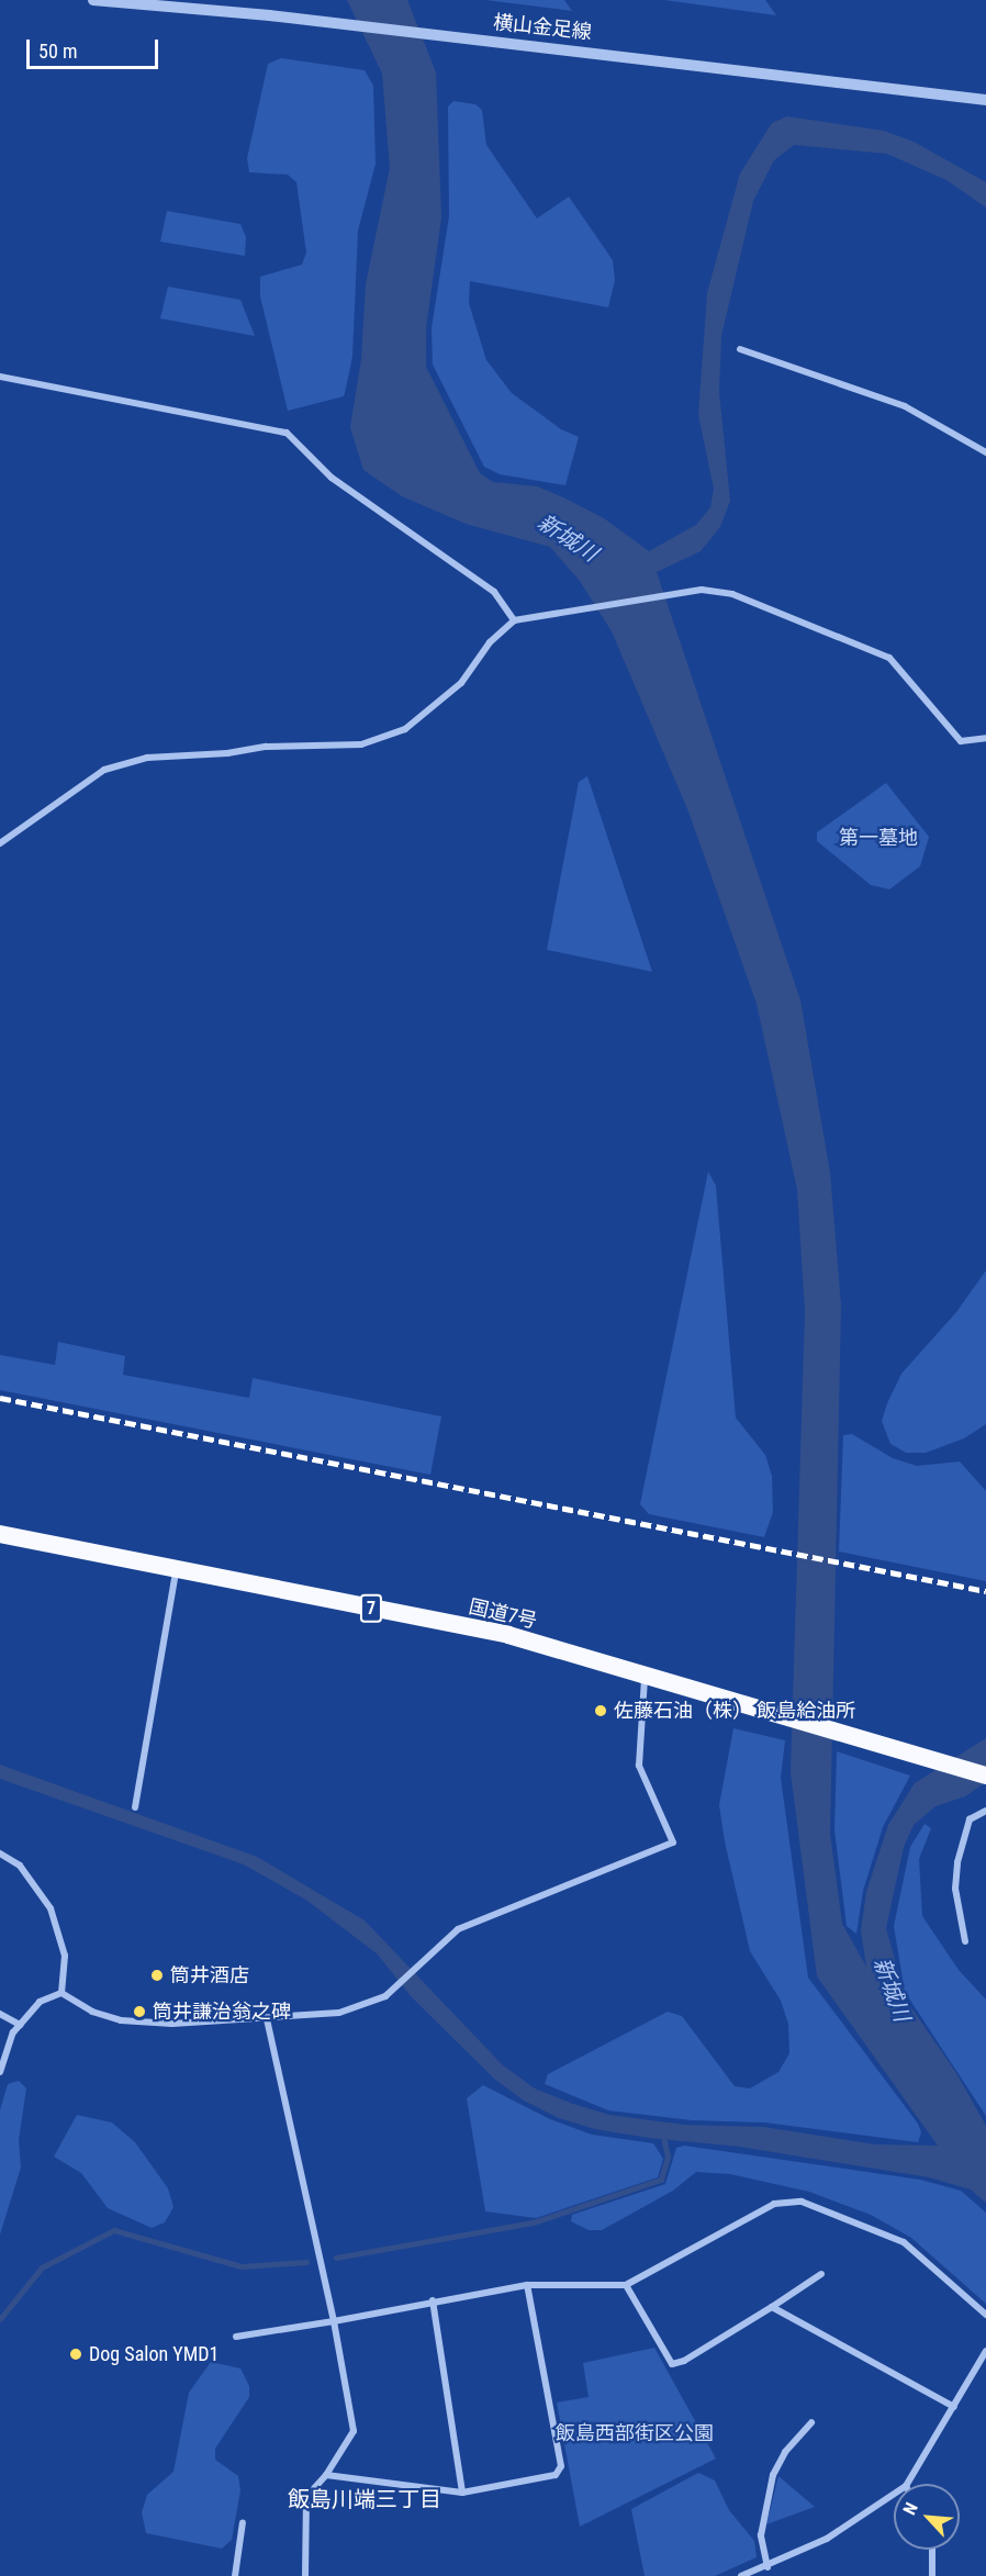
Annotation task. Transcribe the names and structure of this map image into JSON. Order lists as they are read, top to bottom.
{
  "streets": {
    "highway": ["7", "国道7号"],
    "street": ["横山金足線"]
  },
  "districts": ["飯島川端三丁目"],
  "water": ["新城川"],
  "parks": ["第一墓地", "飯島西部街区公園"],
  "places": [
    "佐藤石油（株） 飯島給油所",
    "筒井酒店",
    "筒井謙治翁之碑",
    "Dog Salon YMD1"
  ],
  "scale_bar": "50 m",
  "north": "top left"
}
